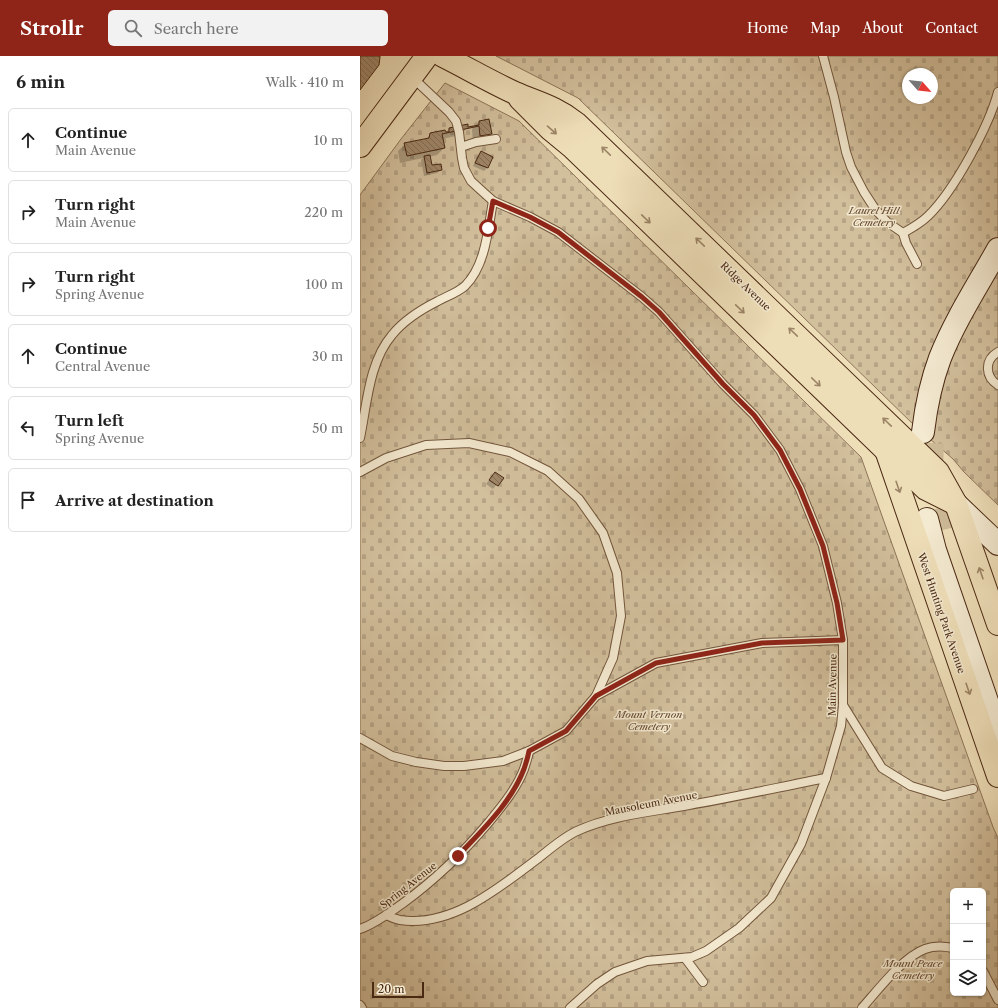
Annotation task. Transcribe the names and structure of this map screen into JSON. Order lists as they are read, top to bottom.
{
  "streets": {
    "main road": ["Ridge Avenue", "West Hunting Park Avenue"],
    "lane": ["Main Avenue", "Mausoleum Avenue", "Spring Avenue"]
  },
  "crossings": [
    ["Ridge Avenue", "West Hunting Park Avenue"],
    ["Main Avenue", "Mausoleum Avenue"],
    ["Mausoleum Avenue", "Spring Avenue"]
  ],
  "parks": ["Laurel Hill Cemetery", "Mount Vernon Cemetery", "Mount Peace Cemetery"],
  "scale_bar": "20 m",
  "north": "bottom right",
  "page": {
    "header": "Strollr",
    "search": "Search here",
    "nav": [
      "Home",
      "Map",
      "About",
      "Contact"
    ],
    "heading": ["6 min", "Walk · 410 m"],
    "list": [
      ["Continue", "Main Avenue", "10 m"],
      ["Turn right", "Main Avenue", "220 m"],
      ["Turn right", "Spring Avenue", "100 m"],
      ["Continue", "Central Avenue", "30 m"],
      ["Turn left", "Spring Avenue", "50 m"],
      "Arrive at destination"
    ],
    "map_buttons": ["+", "−"],
    "scale": "20 m"
  }
}
